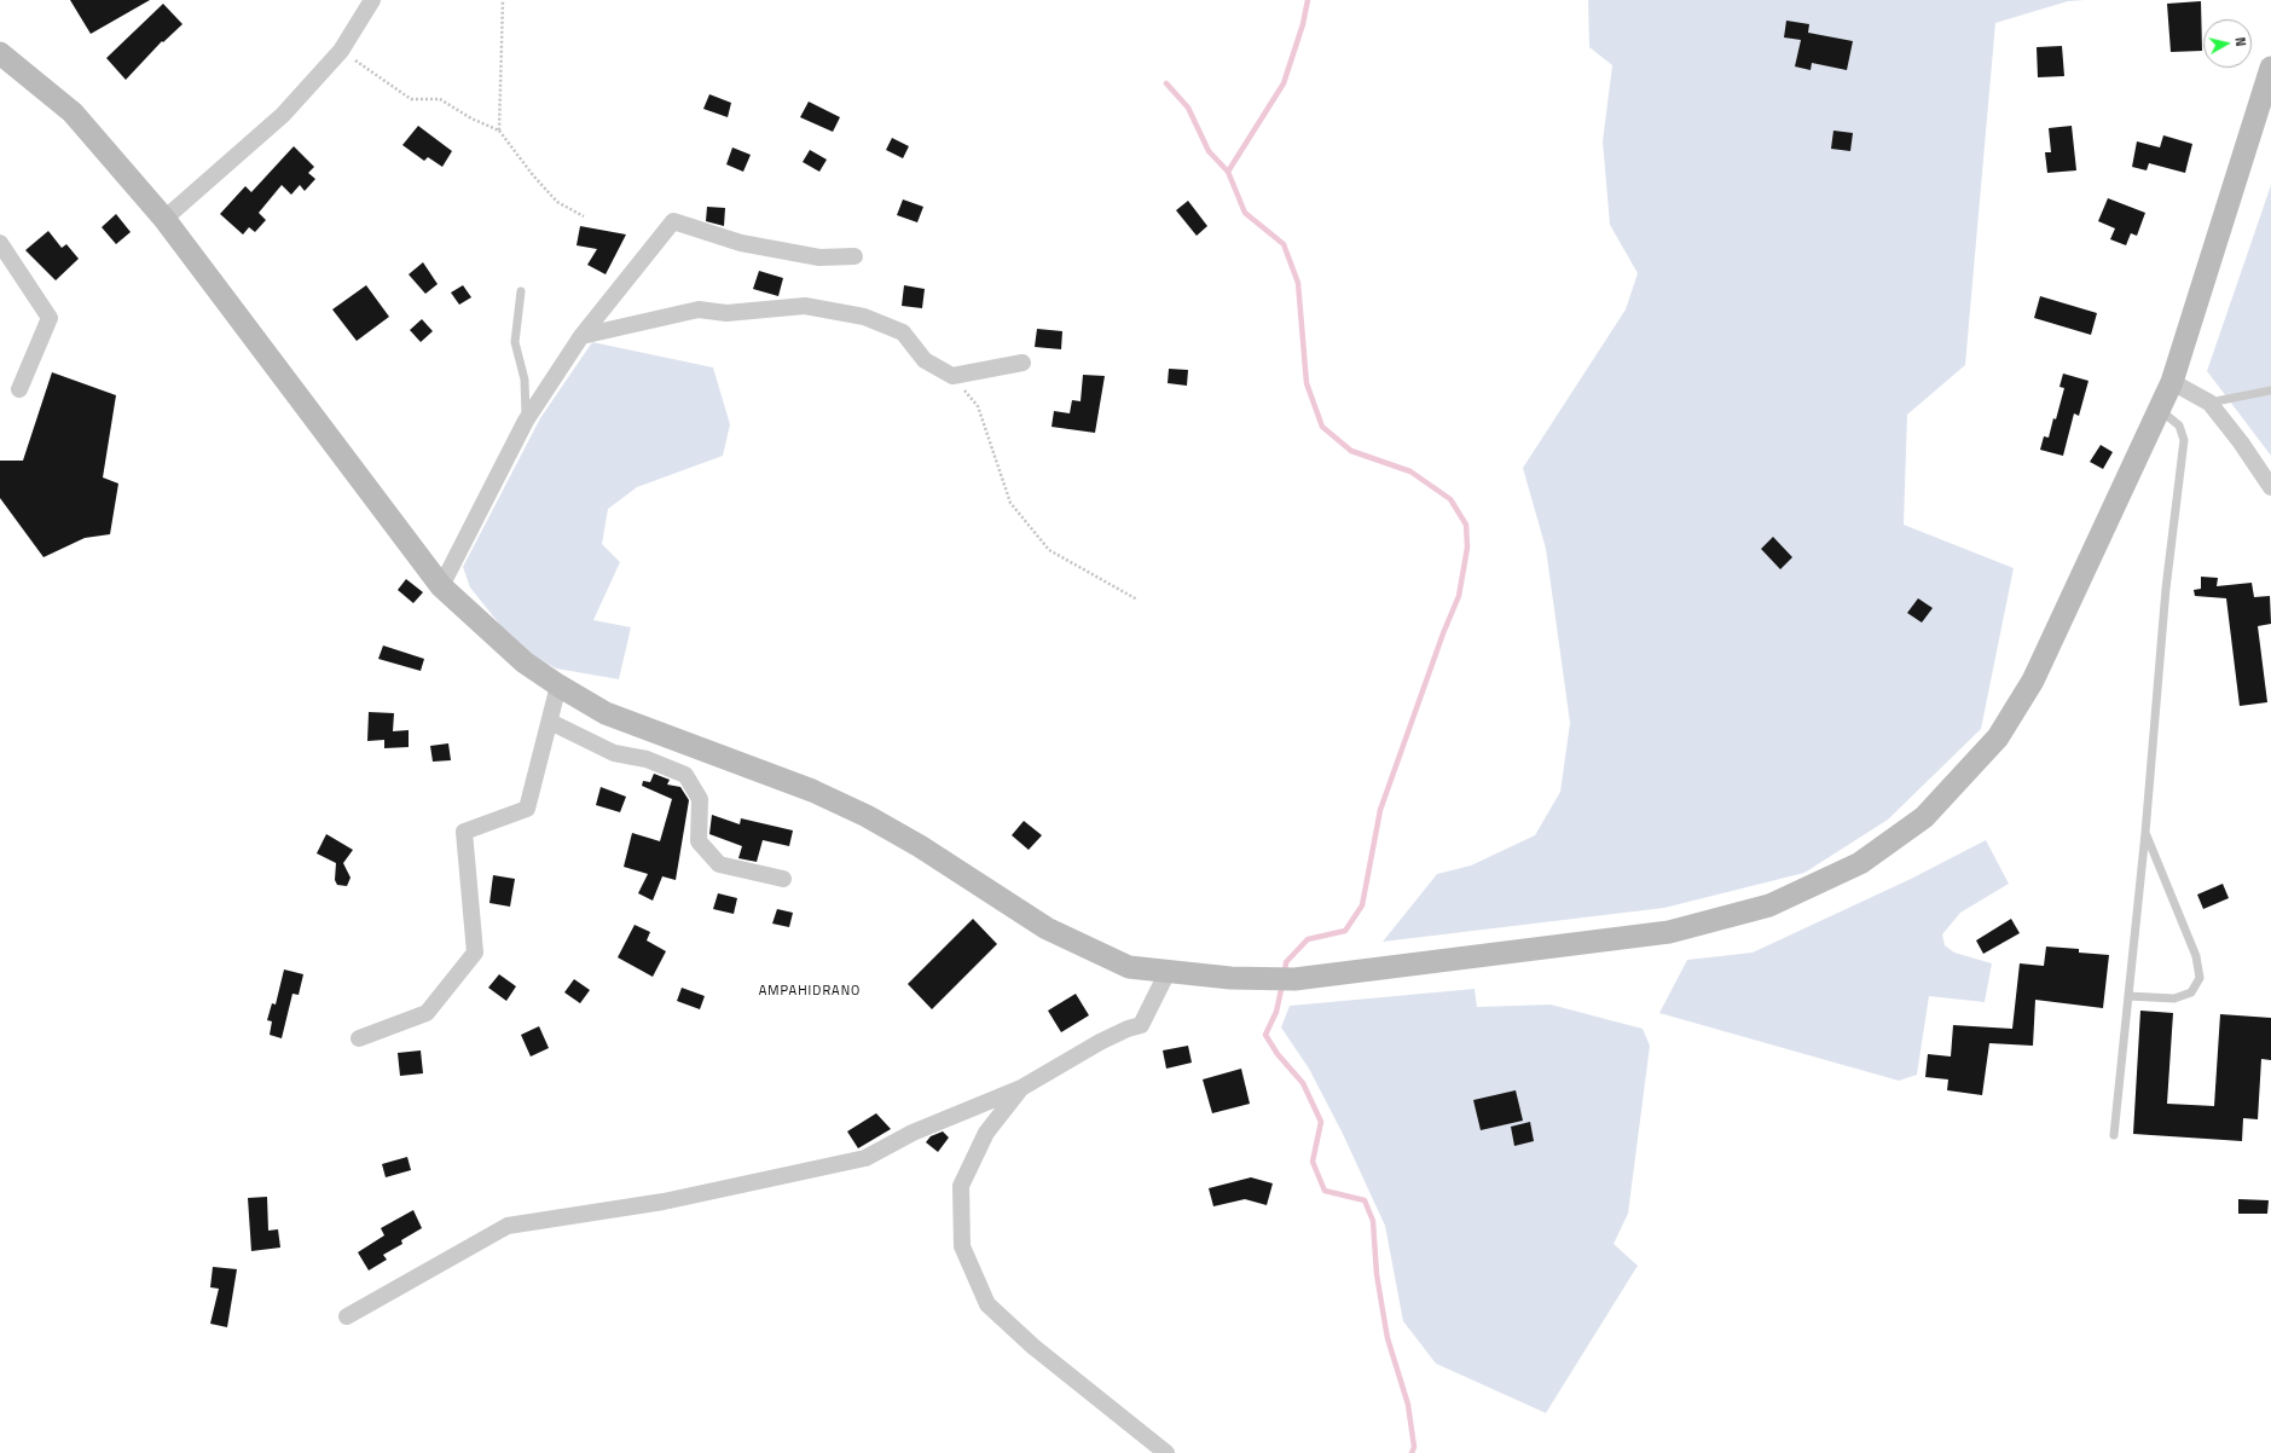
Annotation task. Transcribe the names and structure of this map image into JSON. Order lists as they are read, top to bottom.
{
  "districts": ["AMPAHIDRANO"],
  "north": "right"
}
